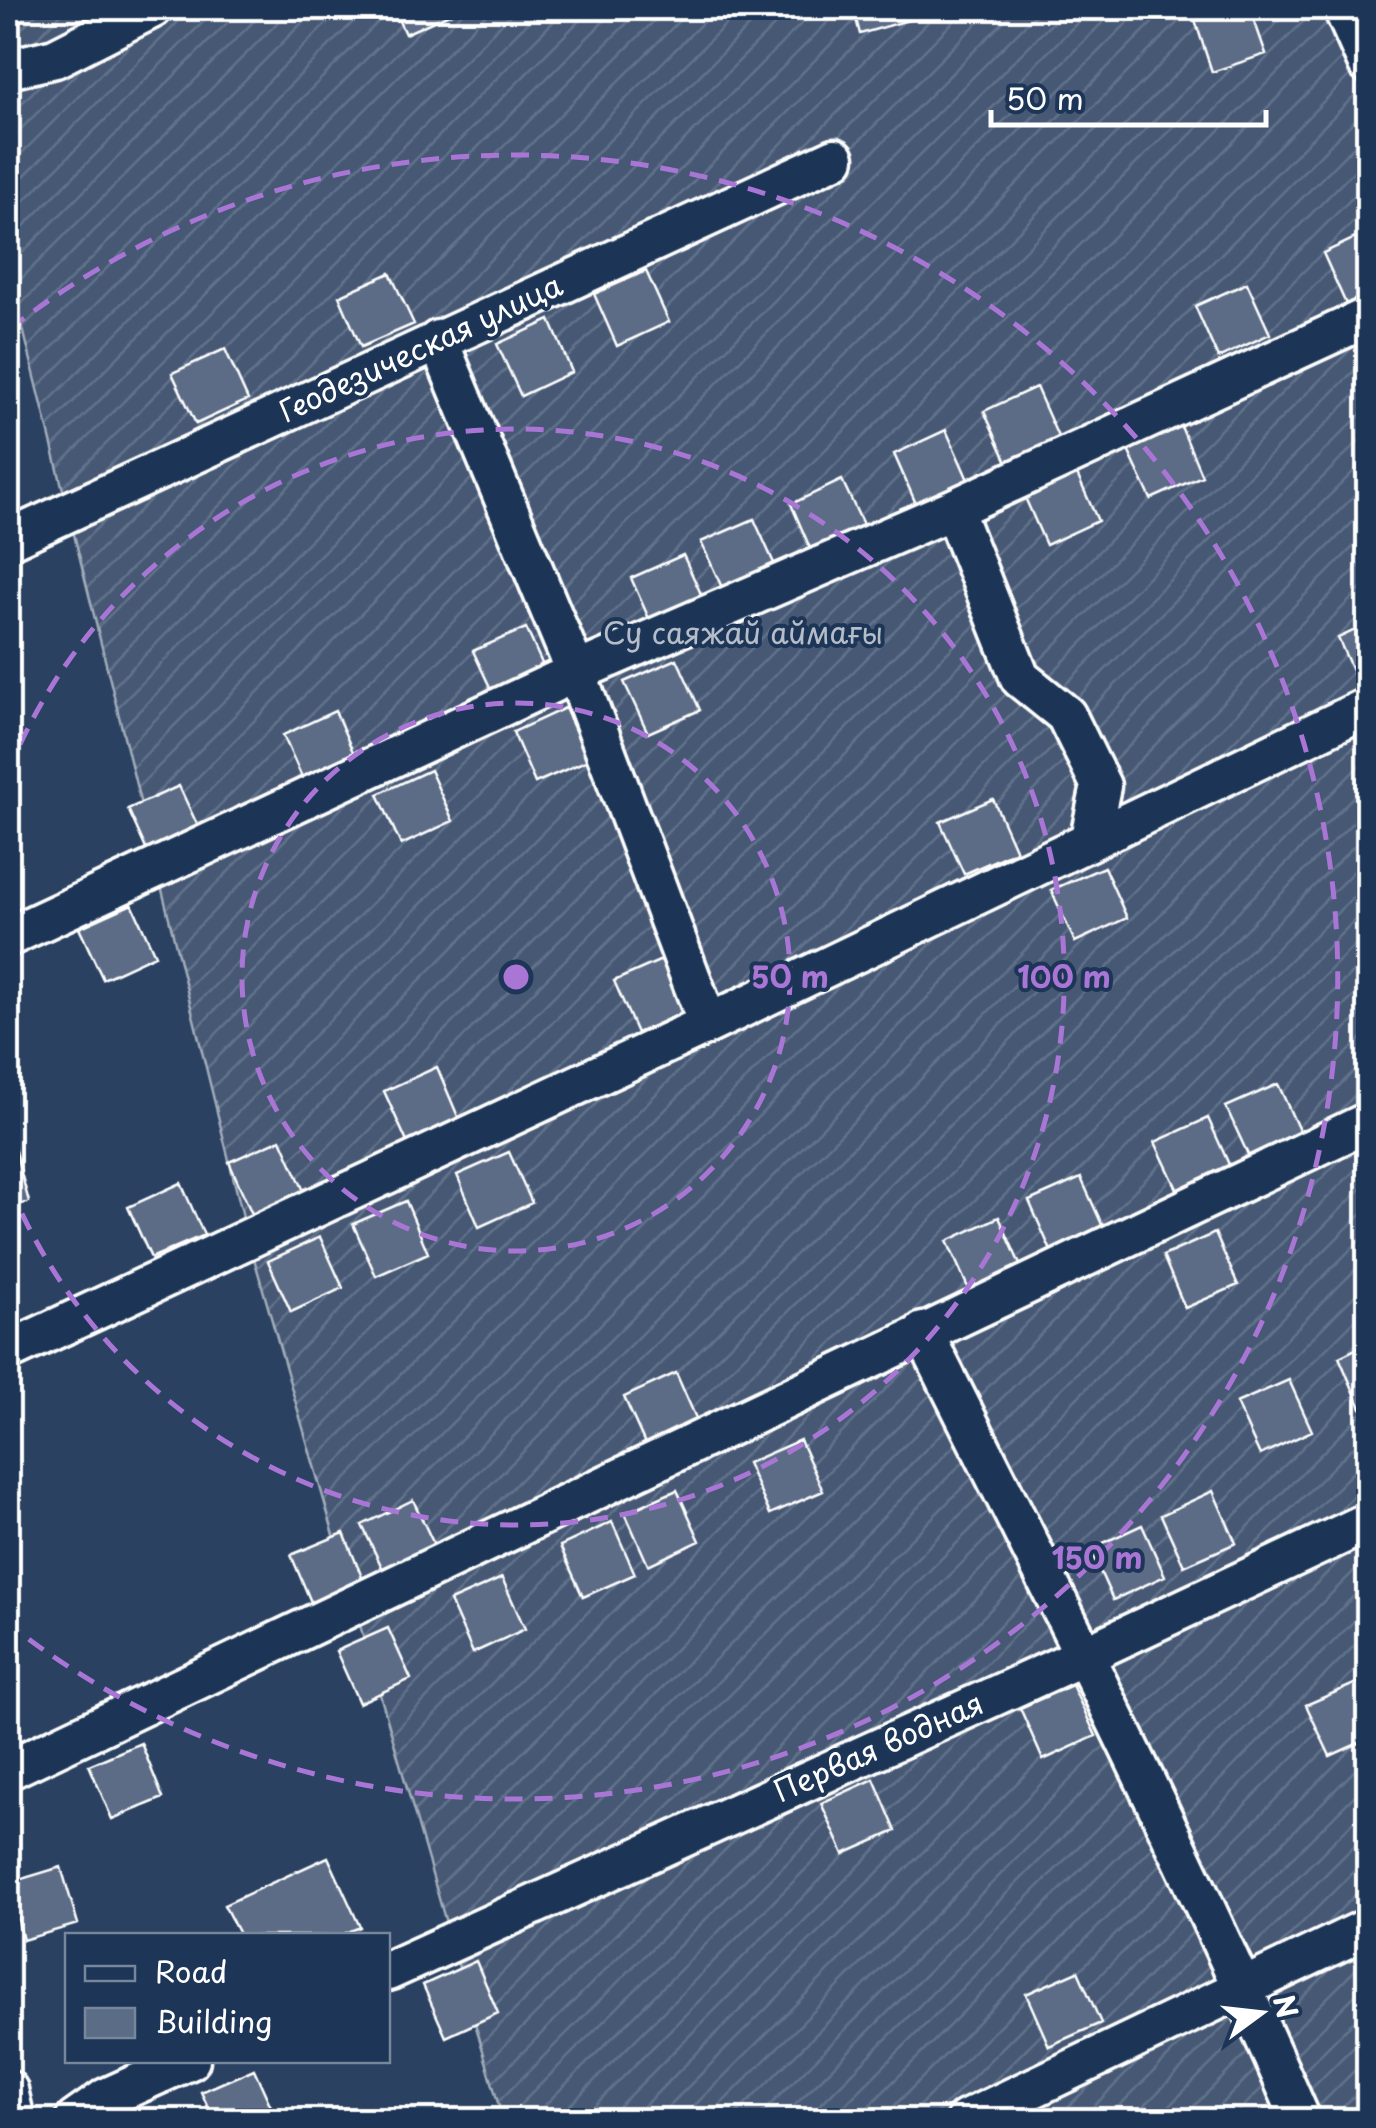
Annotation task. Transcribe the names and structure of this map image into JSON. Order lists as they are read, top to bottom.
{
  "streets": {
    "street": ["Геодезическая улица", "Первая водная"]
  },
  "parks": ["Су саяжай аймағы"],
  "legend": ["Road", "Building"],
  "scale_bar": "50 m",
  "north": "right",
  "rings": ["50 m", "100 m", "150 m"]
}
